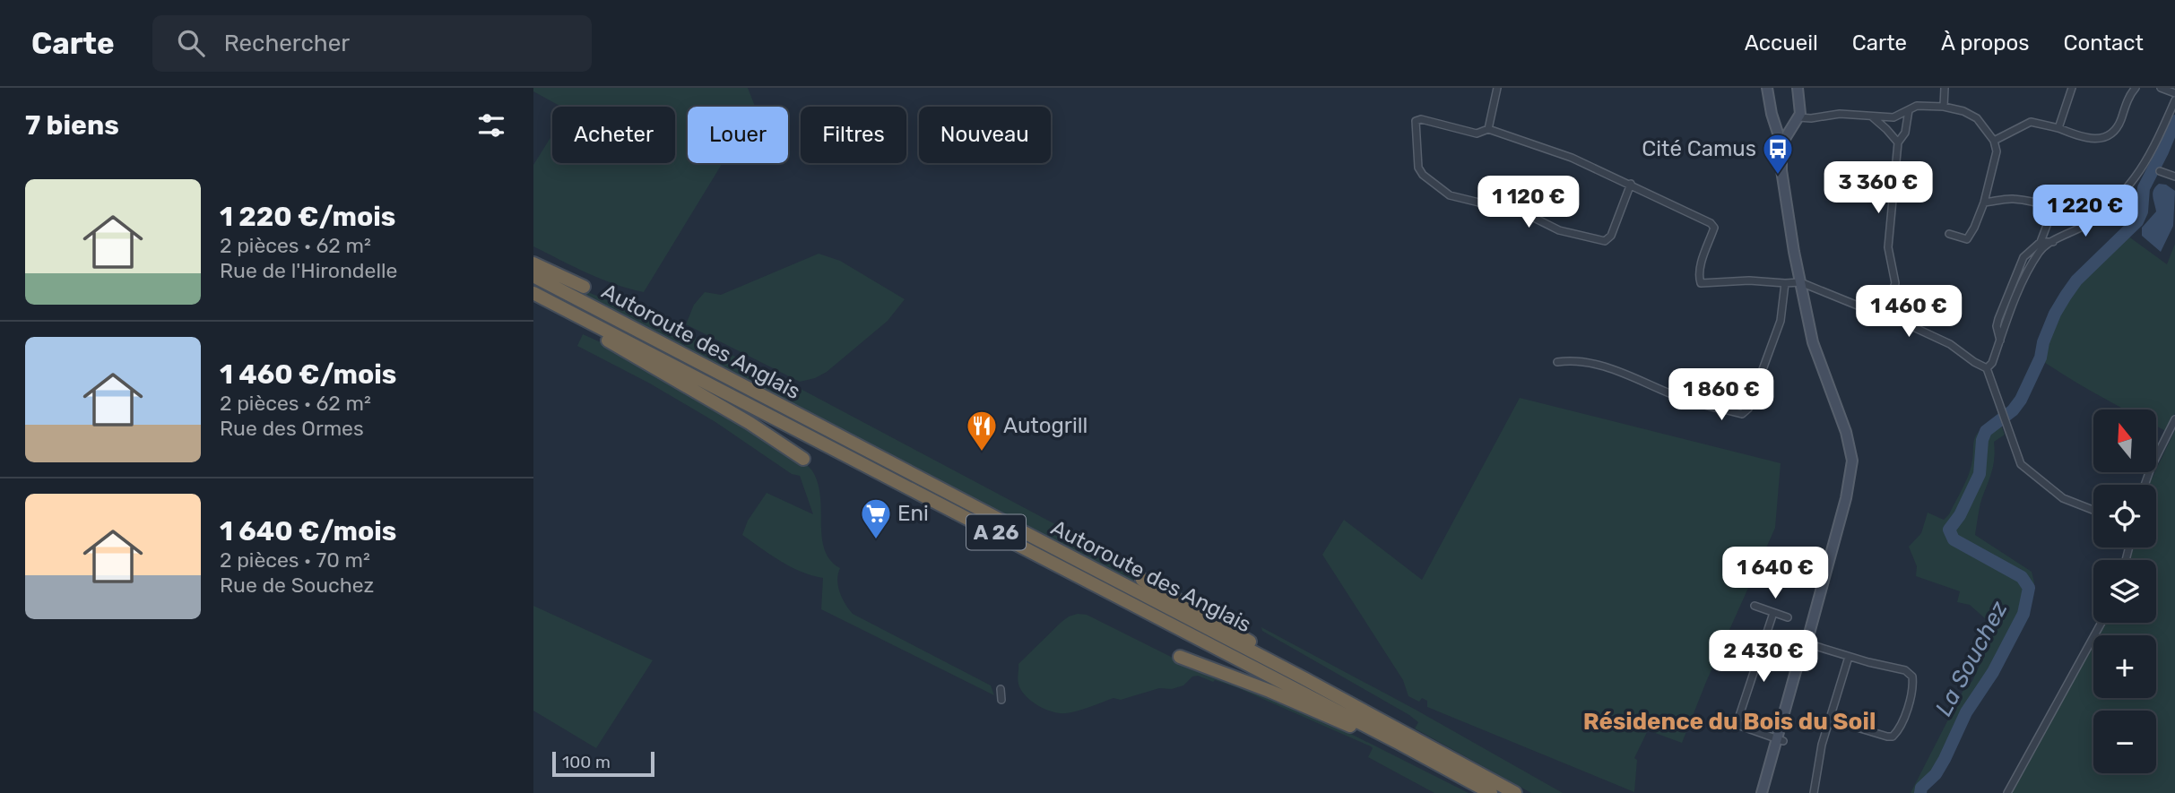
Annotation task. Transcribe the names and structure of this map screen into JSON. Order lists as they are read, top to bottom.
{
  "streets": {
    "highway": ["Autoroute des Anglais", "A 26"]
  },
  "districts": ["Résidence du Bois du Soil"],
  "water": ["La Souchez"],
  "places": {
    "bus stop": ["Cité Camus"],
    "restaurant": ["Autogrill"],
    "supermarket": ["Eni"]
  },
  "scale_bar": "100 m",
  "north": "top",
  "page": {
    "header": "Carte",
    "search": "Rechercher",
    "nav": [
      "Accueil",
      "Carte",
      "À propos",
      "Contact"
    ],
    "heading": "7 biens",
    "chip": [
      "Acheter",
      "Louer",
      "Filtres",
      "Nouveau"
    ],
    "price": [
      "3 360 €",
      "1 120 €",
      "1 220 €",
      "1 460 €",
      "1 860 €",
      "1 640 €",
      "2 430 €"
    ],
    "list": [
      {
        "name": "1 220 €/mois",
        "note": "2 pièces · 62 m² · Rue de l'Hirondelle"
      },
      {
        "name": "1 460 €/mois",
        "note": "2 pièces · 62 m² · Rue des Ormes"
      },
      {
        "name": "1 640 €/mois",
        "note": "2 pièces · 70 m² · Rue de Souchez"
      }
    ],
    "map_buttons": ["+", "−"],
    "scale": "100 m"
  }
}
